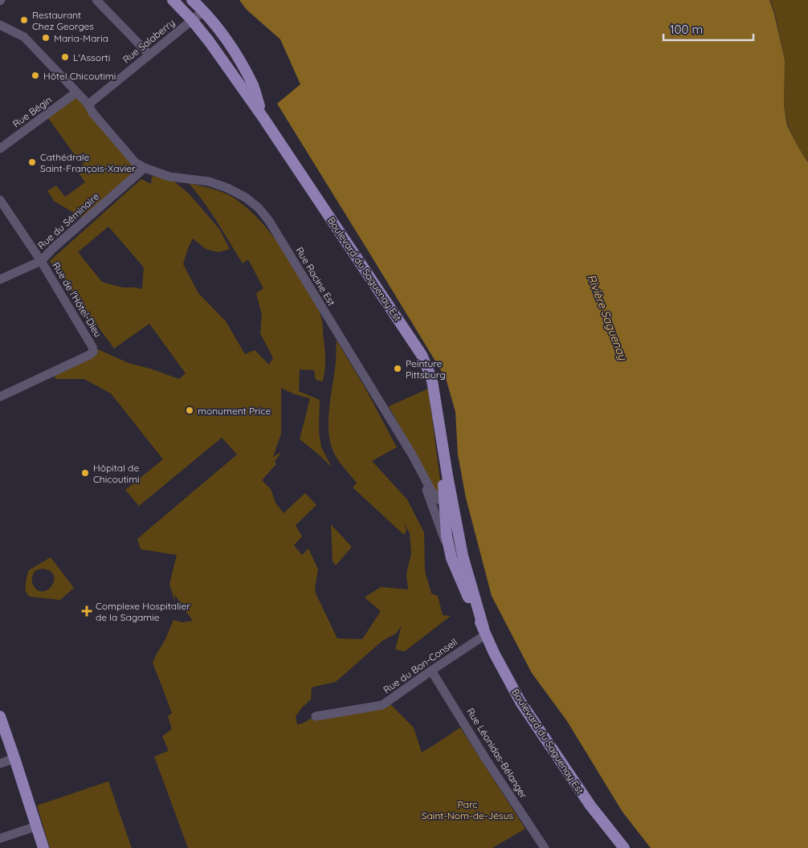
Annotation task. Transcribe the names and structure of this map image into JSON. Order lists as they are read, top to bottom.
{
  "streets": {
    "main road": ["Boulevard du Saguenay Est"],
    "street": [
      "Rue Salaberry",
      "Rue Bégin",
      "Rue du Séminaire",
      "Rue Racine Est",
      "Rue de l'Hôtel-Dieu",
      "Rue du Bon-Conseil",
      "Rue Léonidas-Bélanger"
    ]
  },
  "crossings": [
    ["Rue Salaberry", "Boulevard du Saguenay Est"],
    ["Rue Salaberry", "Rue Racine Est"],
    ["Rue Bégin", "Rue Racine Est"],
    ["Rue du Séminaire", "Rue Racine Est"],
    ["Rue du Séminaire", "Rue de l'Hôtel-Dieu"],
    ["Boulevard du Saguenay Est", "Rue Racine Est"],
    ["Boulevard du Saguenay Est", "Rue du Bon-Conseil"],
    ["Rue du Bon-Conseil", "Rue Léonidas-Bélanger"]
  ],
  "water": ["Rivière Saguenay"],
  "parks": ["Parc Saint-Nom-de-Jésus"],
  "places": {
    "other": [
      "Restaurant Chez Georges",
      "Maria-Maria",
      "L'Assorti",
      "Hôtel Chicoutimi",
      "Cathédrale Saint-François-Xavier",
      "Peinture Pittsburg",
      "monument Price",
      "Hôpital de Chicoutimi"
    ],
    "health": ["Complexe Hospitalier de la Sagamie"]
  },
  "scale_bar": "100 m"
}
